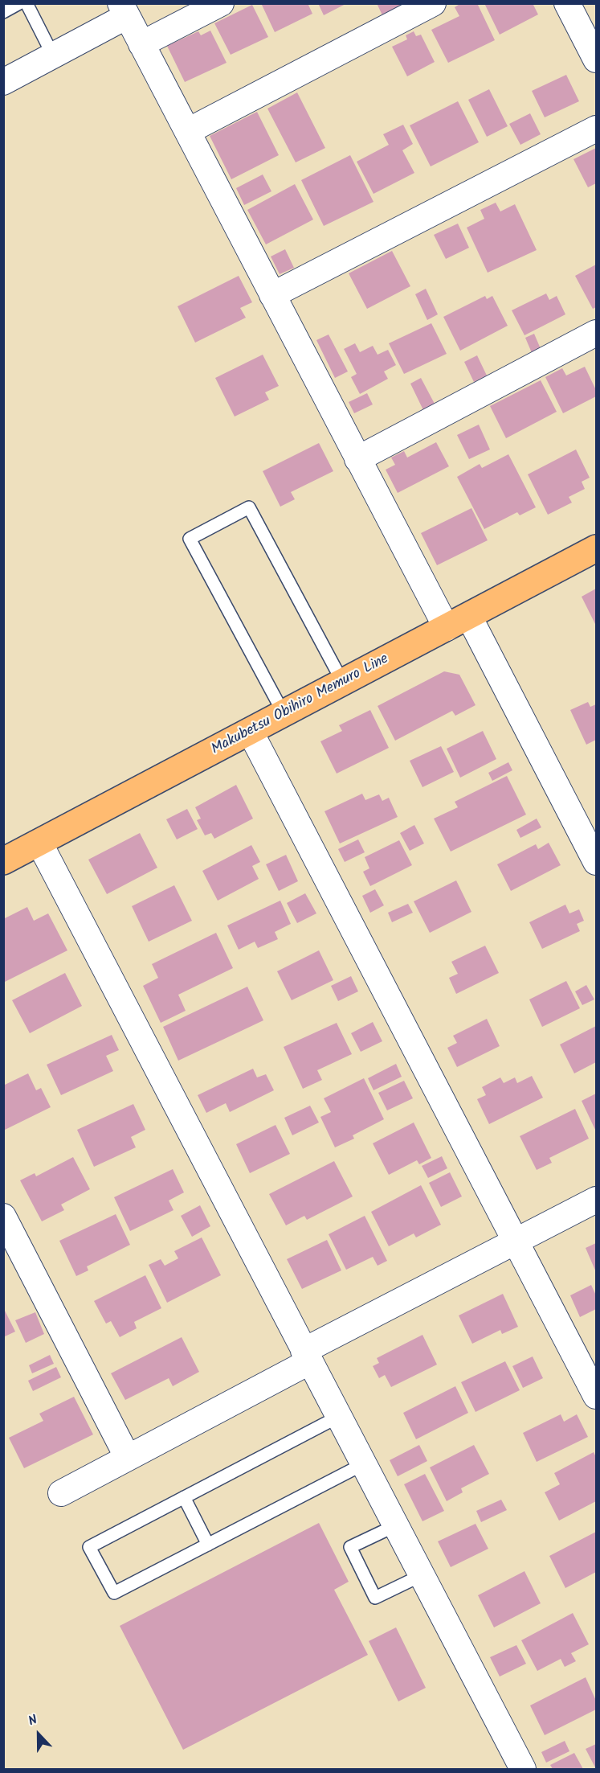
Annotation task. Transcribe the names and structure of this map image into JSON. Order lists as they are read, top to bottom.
{
  "streets": {
    "main road": ["Makubetsu Obihiro Memuro Line"]
  },
  "north": "top"
}
